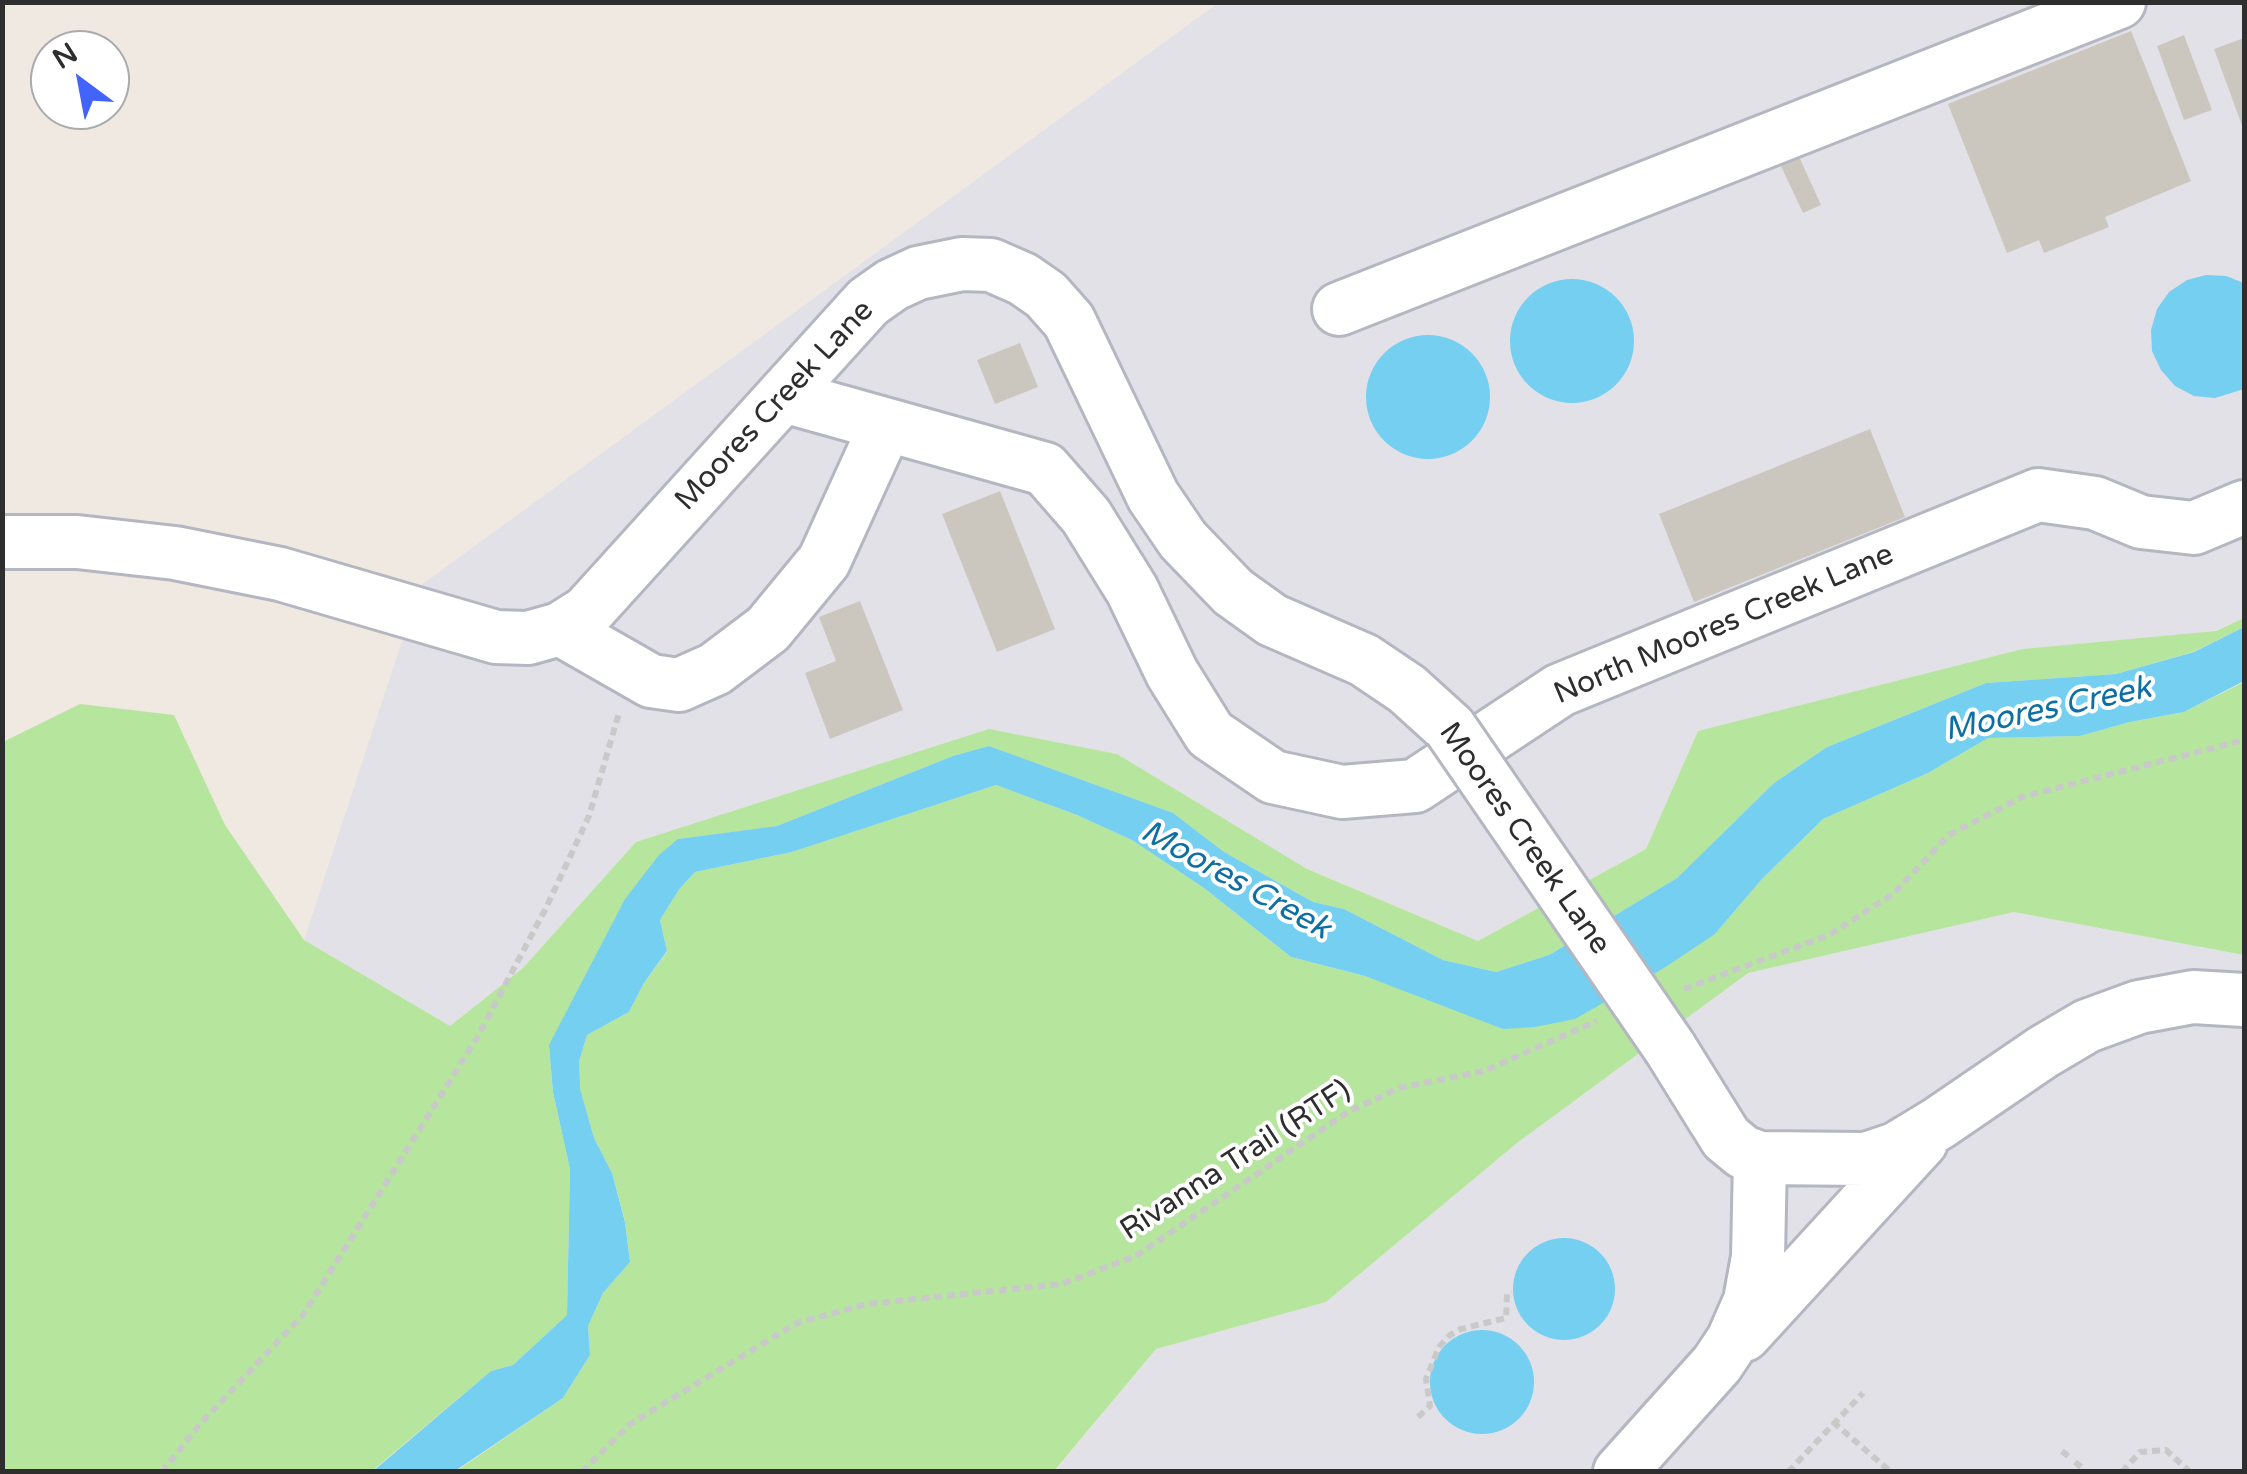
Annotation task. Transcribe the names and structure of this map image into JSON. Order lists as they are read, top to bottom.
{
  "streets": {
    "lane": ["Moores Creek Lane", "North Moores Creek Lane"],
    "path": ["Rivanna Trail (RTF)"]
  },
  "crossings": [
    ["Moores Creek Lane", "North Moores Creek Lane"]
  ],
  "water": ["Moores Creek"],
  "north": "top left"
}
